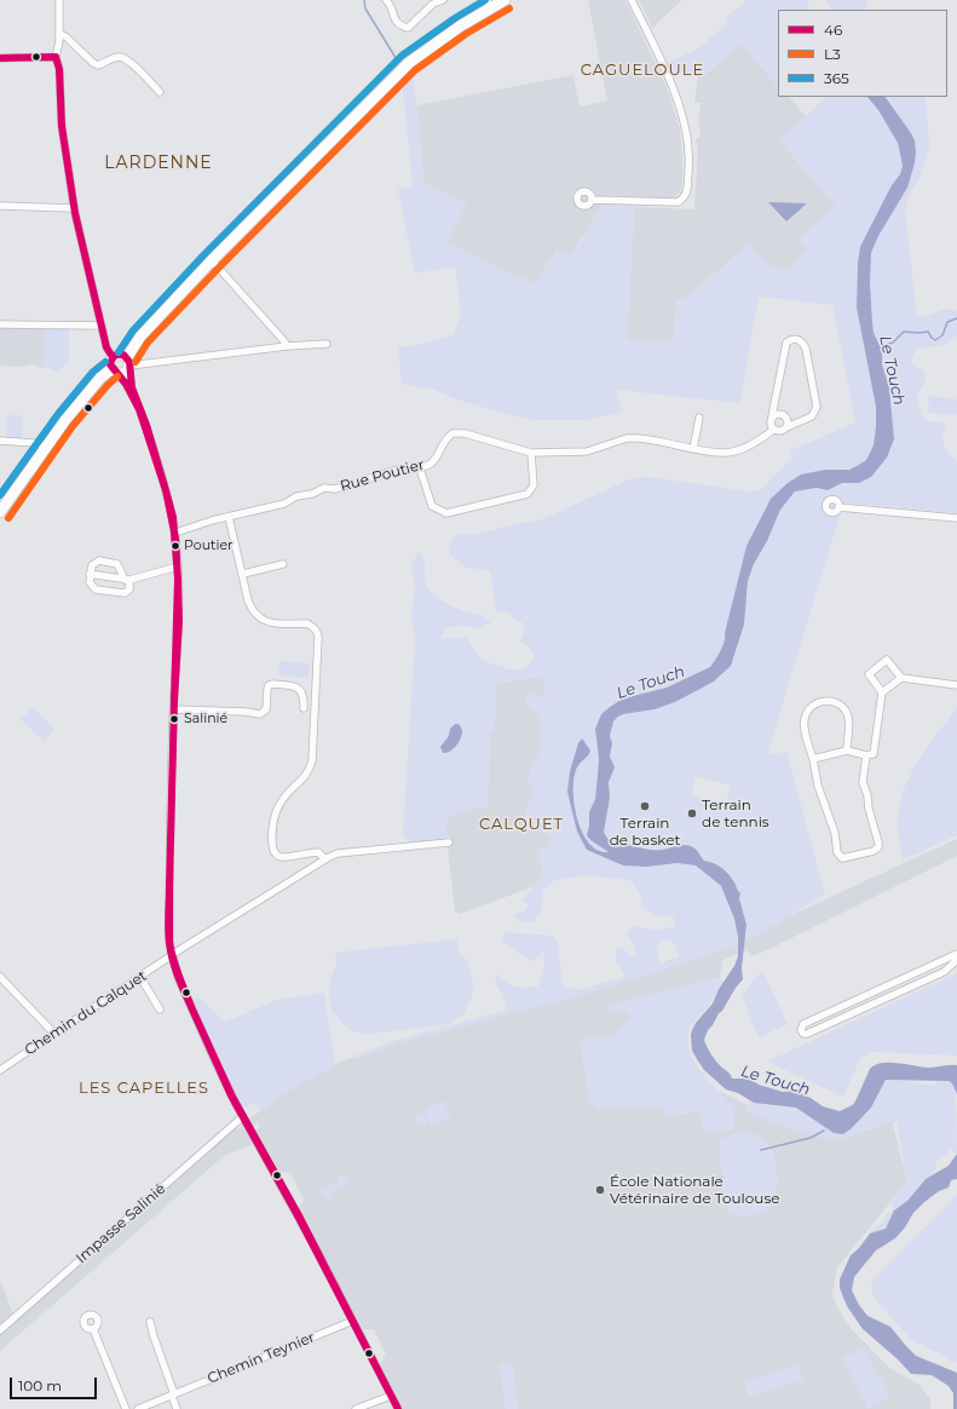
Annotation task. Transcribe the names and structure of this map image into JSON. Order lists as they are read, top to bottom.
{
  "streets": {
    "street": [
      "Rue Poutier",
      "Chemin du Calquet",
      "Impasse Salinié",
      "Chemin Teynier"
    ]
  },
  "districts": [
    "CAGUELOULE",
    "LARDENNE",
    "CALQUET",
    "LES CAPELLES"
  ],
  "water": ["Le Touch"],
  "places": [
    "Poutier",
    "Salinié",
    "Terrain de basket",
    "Terrain de tennis",
    "École Nationale Vétérinaire de Toulouse"
  ],
  "lines": ["transit line 365", "transit line L3", "transit line 46"],
  "legend": ["46", "L3", "365"],
  "scale_bar": "100 m"
}
